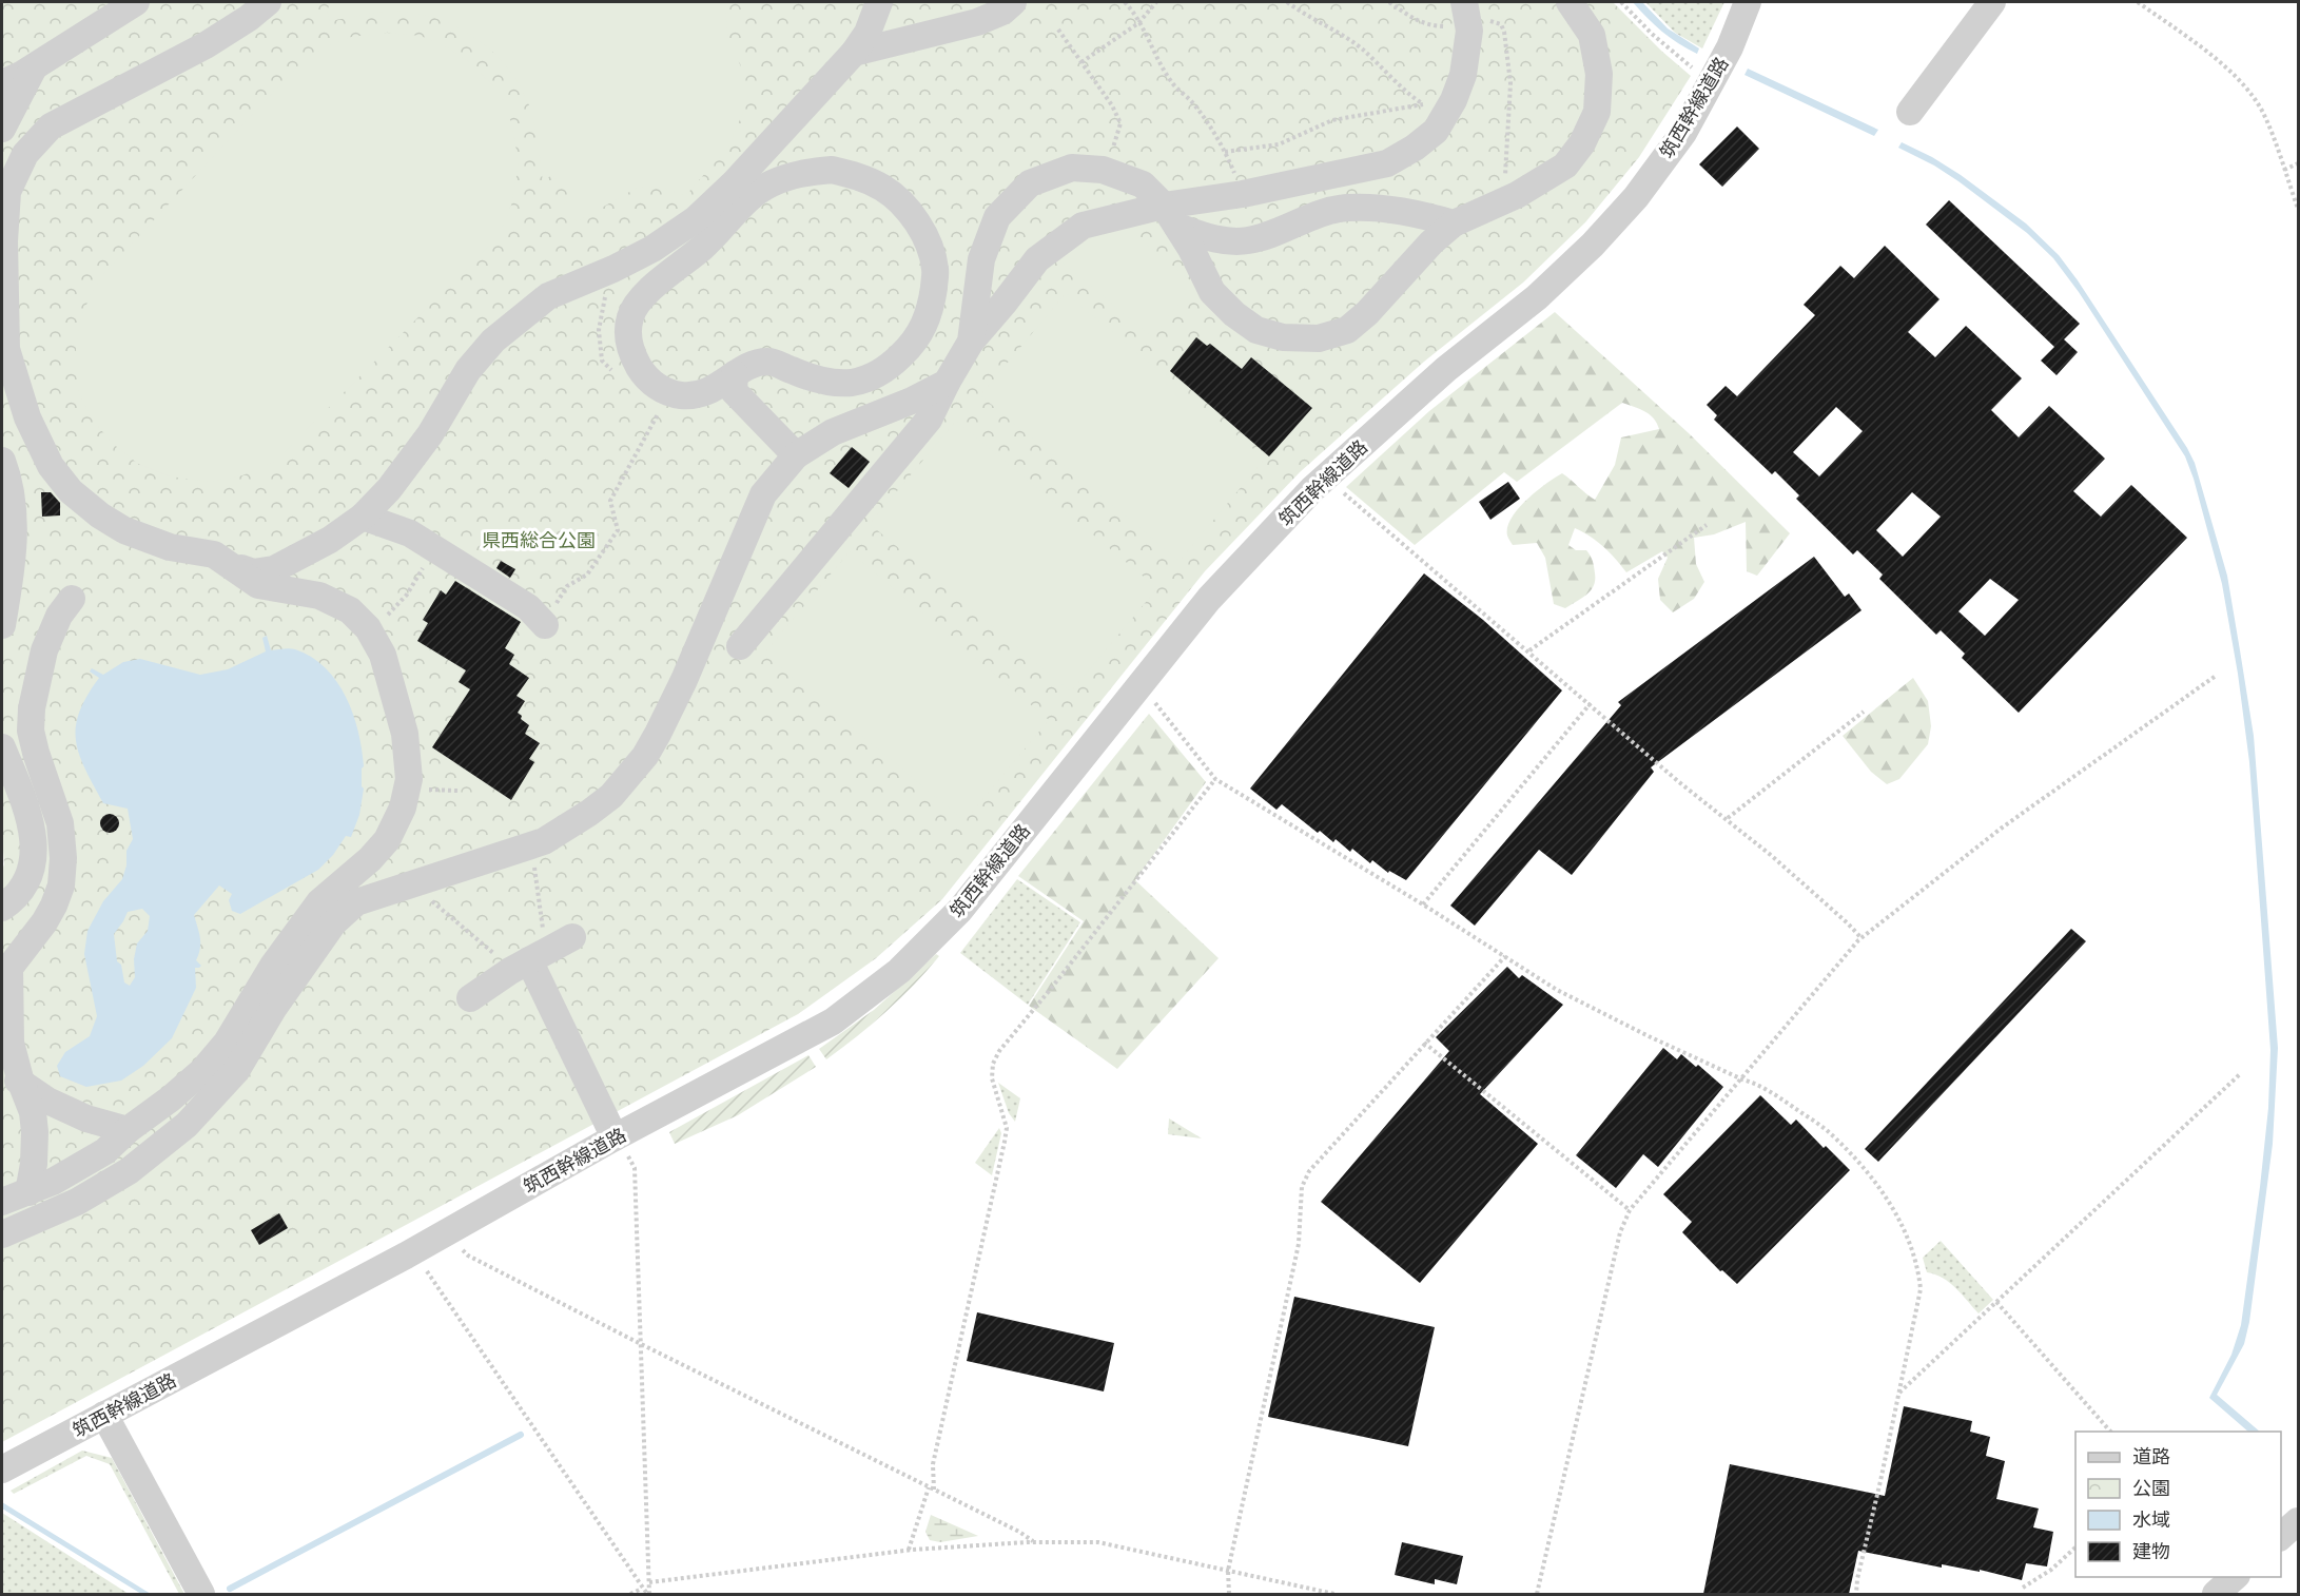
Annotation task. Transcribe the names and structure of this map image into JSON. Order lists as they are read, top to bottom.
{
  "streets": {
    "street": ["筑西幹線道路"]
  },
  "parks": ["県西総合公園"],
  "legend": [
    "道路",
    "公園",
    "水域",
    "建物"
  ]
}
